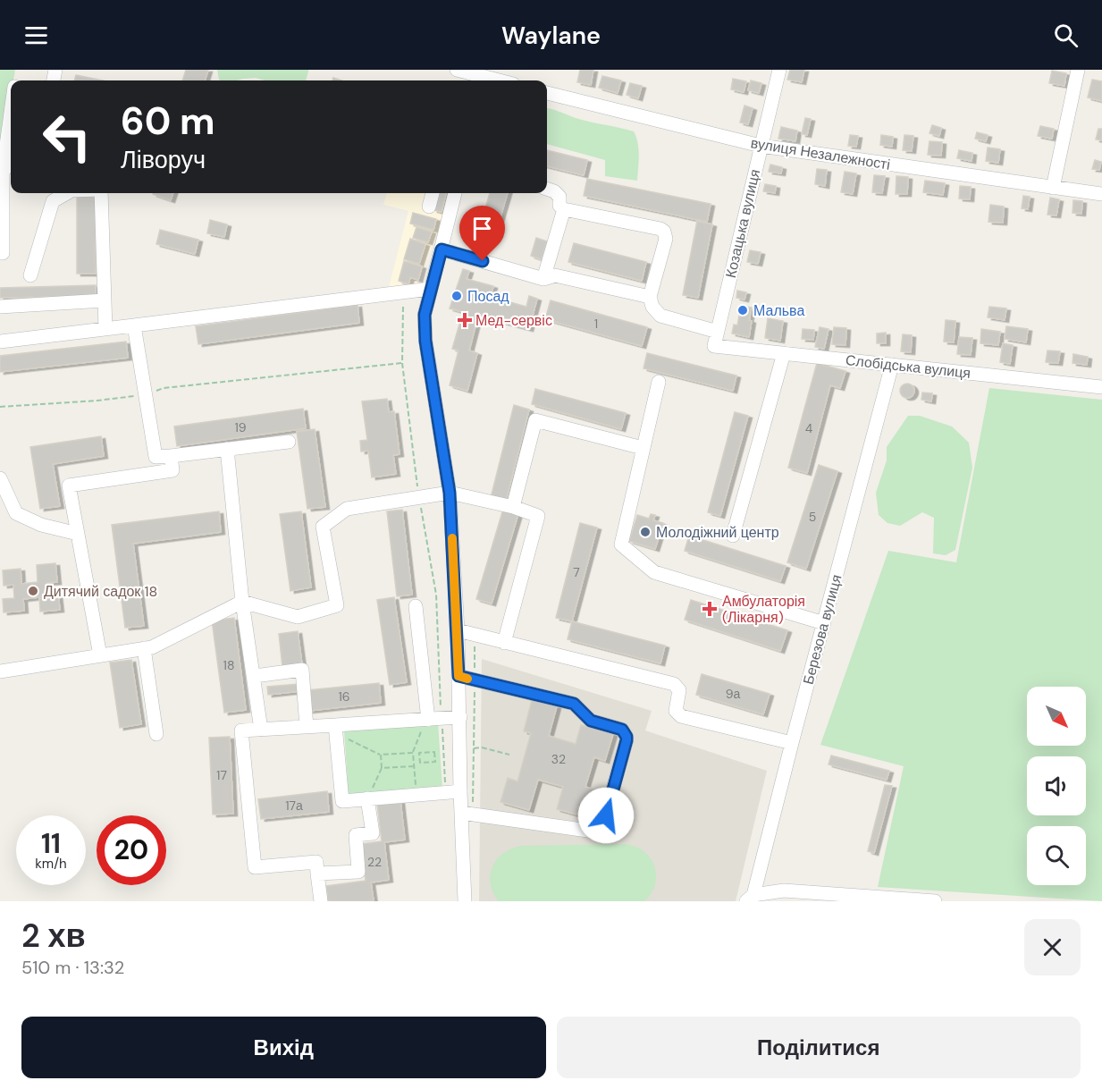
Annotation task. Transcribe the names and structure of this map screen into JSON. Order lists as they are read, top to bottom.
{
  "streets": {
    "street": [
      "вулиця Незалежності",
      "Козацька вулиця",
      "Слобідська вулиця",
      "Березова вулиця"
    ]
  },
  "crossings": [
    ["вулиця Незалежності", "Козацька вулиця"],
    ["Козацька вулиця", "Слобідська вулиця"],
    ["Слобідська вулиця", "Березова вулиця"]
  ],
  "places": {
    "other": [
      "Посад",
      "Мальва",
      "Молодіжний центр",
      "Дитячий садок 18"
    ],
    "health": ["Мед-сервіс", "Амбулаторія (Лікарня)"]
  },
  "house_numbers": [
    "1",
    "19",
    "4",
    "5",
    "7",
    "18",
    "9а",
    "16",
    "32",
    "17",
    "17а",
    "22"
  ],
  "north": "bottom right",
  "page": {
    "header": "Waylane",
    "turn": ["60 m", "Ліворуч"],
    "speed": "11 km/h",
    "limit": "20",
    "heading": ["2 хв", "510 m · 13:32"],
    "buttons": ["Вихід", "Поділитися"]
  }
}
